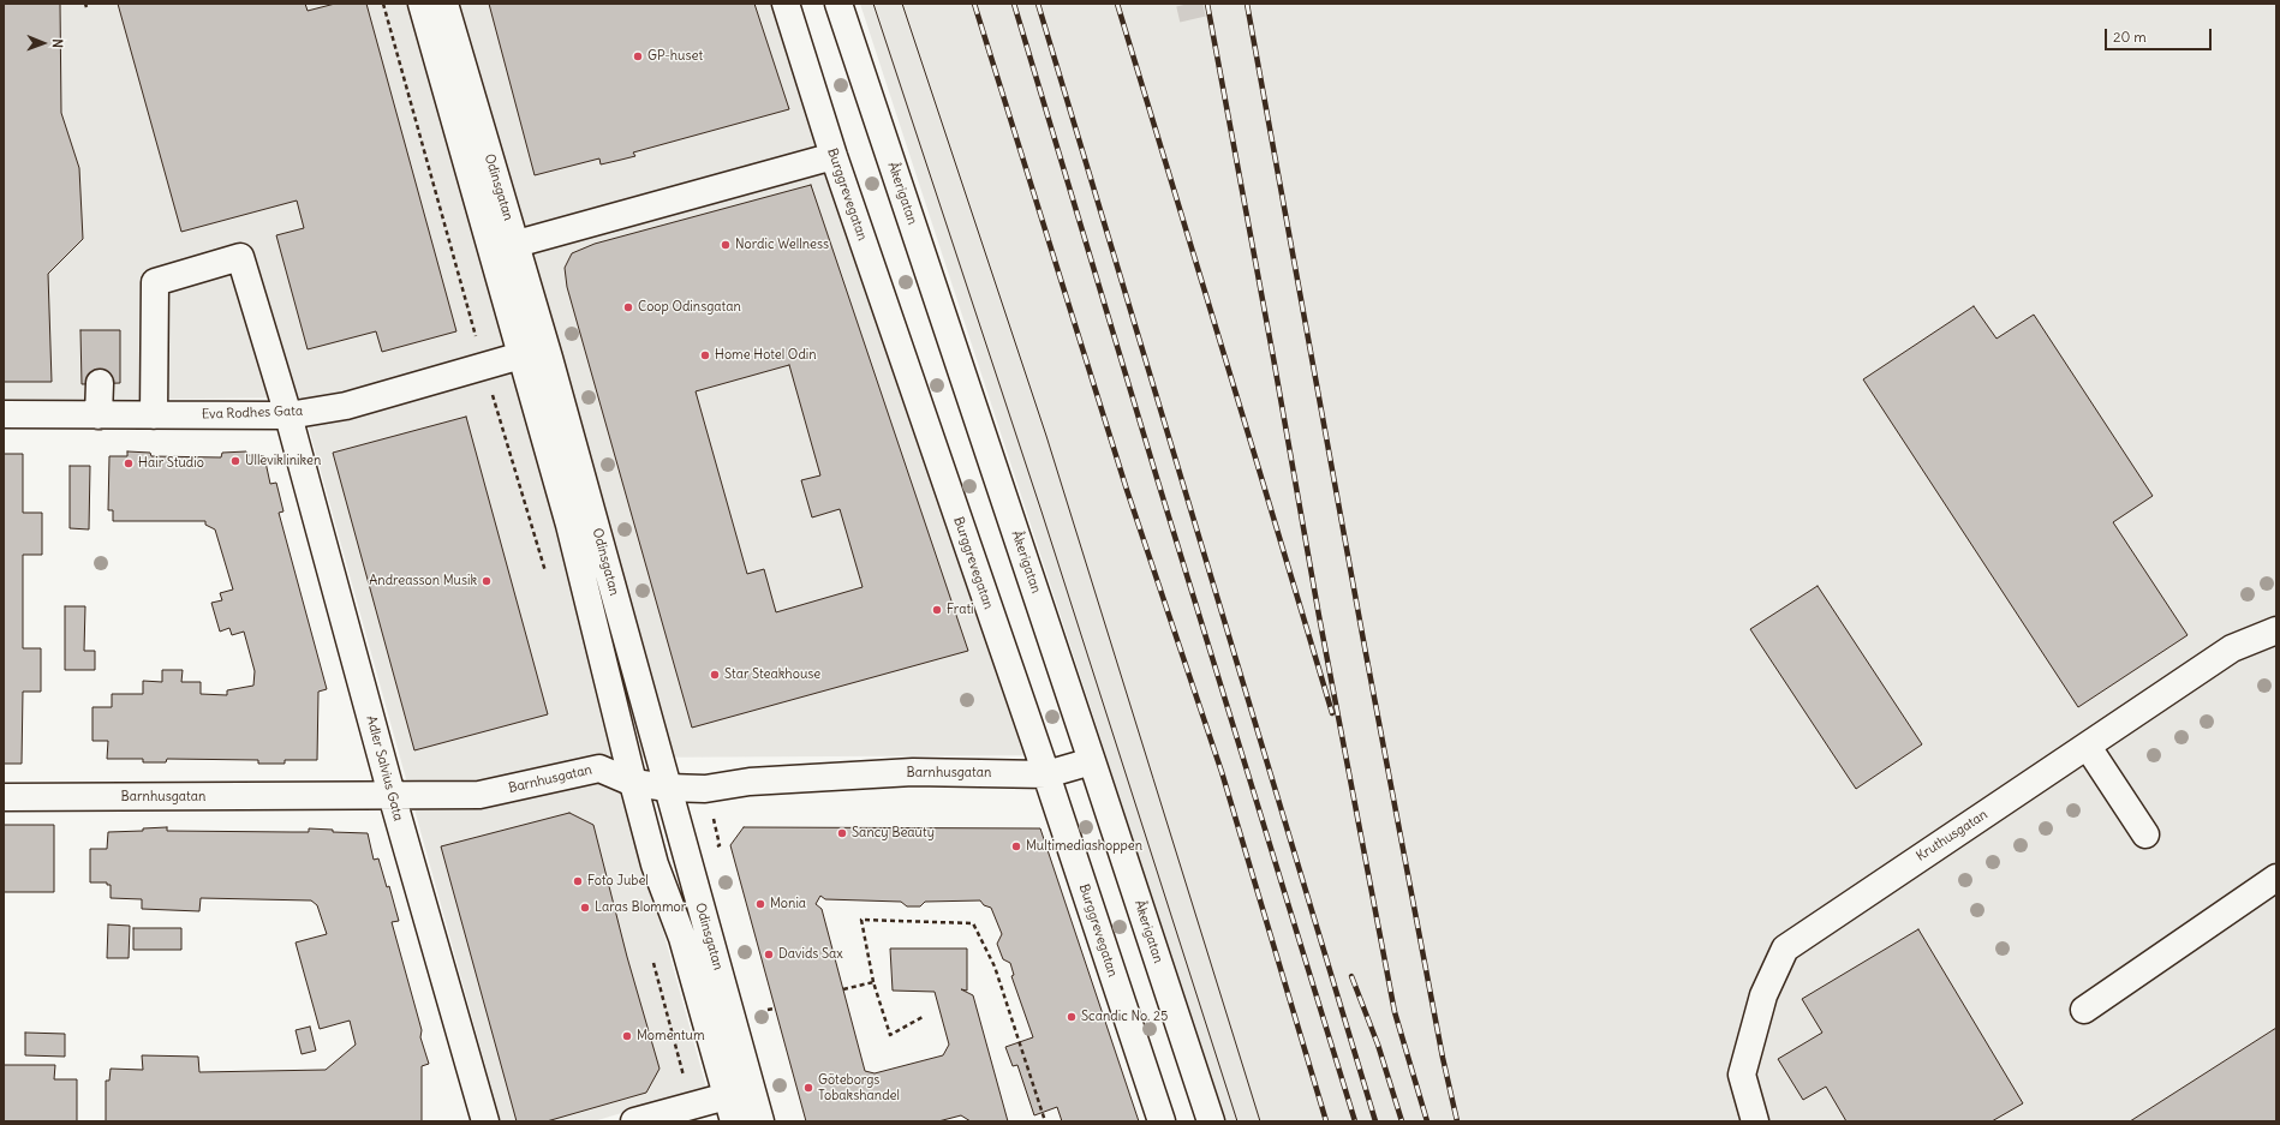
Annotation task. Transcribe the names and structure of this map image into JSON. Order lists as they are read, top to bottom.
{
  "streets": {
    "street": [
      "Odinsgatan",
      "Åkerigatan",
      "Burggrevegatan",
      "Eva Rodhes Gata",
      "Adler Salvius Gata",
      "Barnhusgatan",
      "Kruthusgatan"
    ]
  },
  "crossings": [
    ["Odinsgatan", "Eva Rodhes Gata"],
    ["Odinsgatan", "Barnhusgatan"],
    ["Åkerigatan", "Barnhusgatan"],
    ["Burggrevegatan", "Barnhusgatan"],
    ["Eva Rodhes Gata", "Adler Salvius Gata"],
    ["Adler Salvius Gata", "Barnhusgatan"]
  ],
  "places": [
    "GP-huset",
    "Nordic Wellness",
    "Coop Odinsgatan",
    "Home Hotel Odin",
    "Ullevikliniken",
    "Hair Studio",
    "Andreasson Musik",
    "Frati",
    "Star Steakhouse",
    "Sancy Beauty",
    "Multimediashoppen",
    "Foto Jubel",
    "Monia",
    "Laras Blommor",
    "Davids Sax",
    "Scandic No. 25",
    "Momentum",
    "Göteborgs Tobakshandel"
  ],
  "scale_bar": "20 m",
  "north": "right"
}
